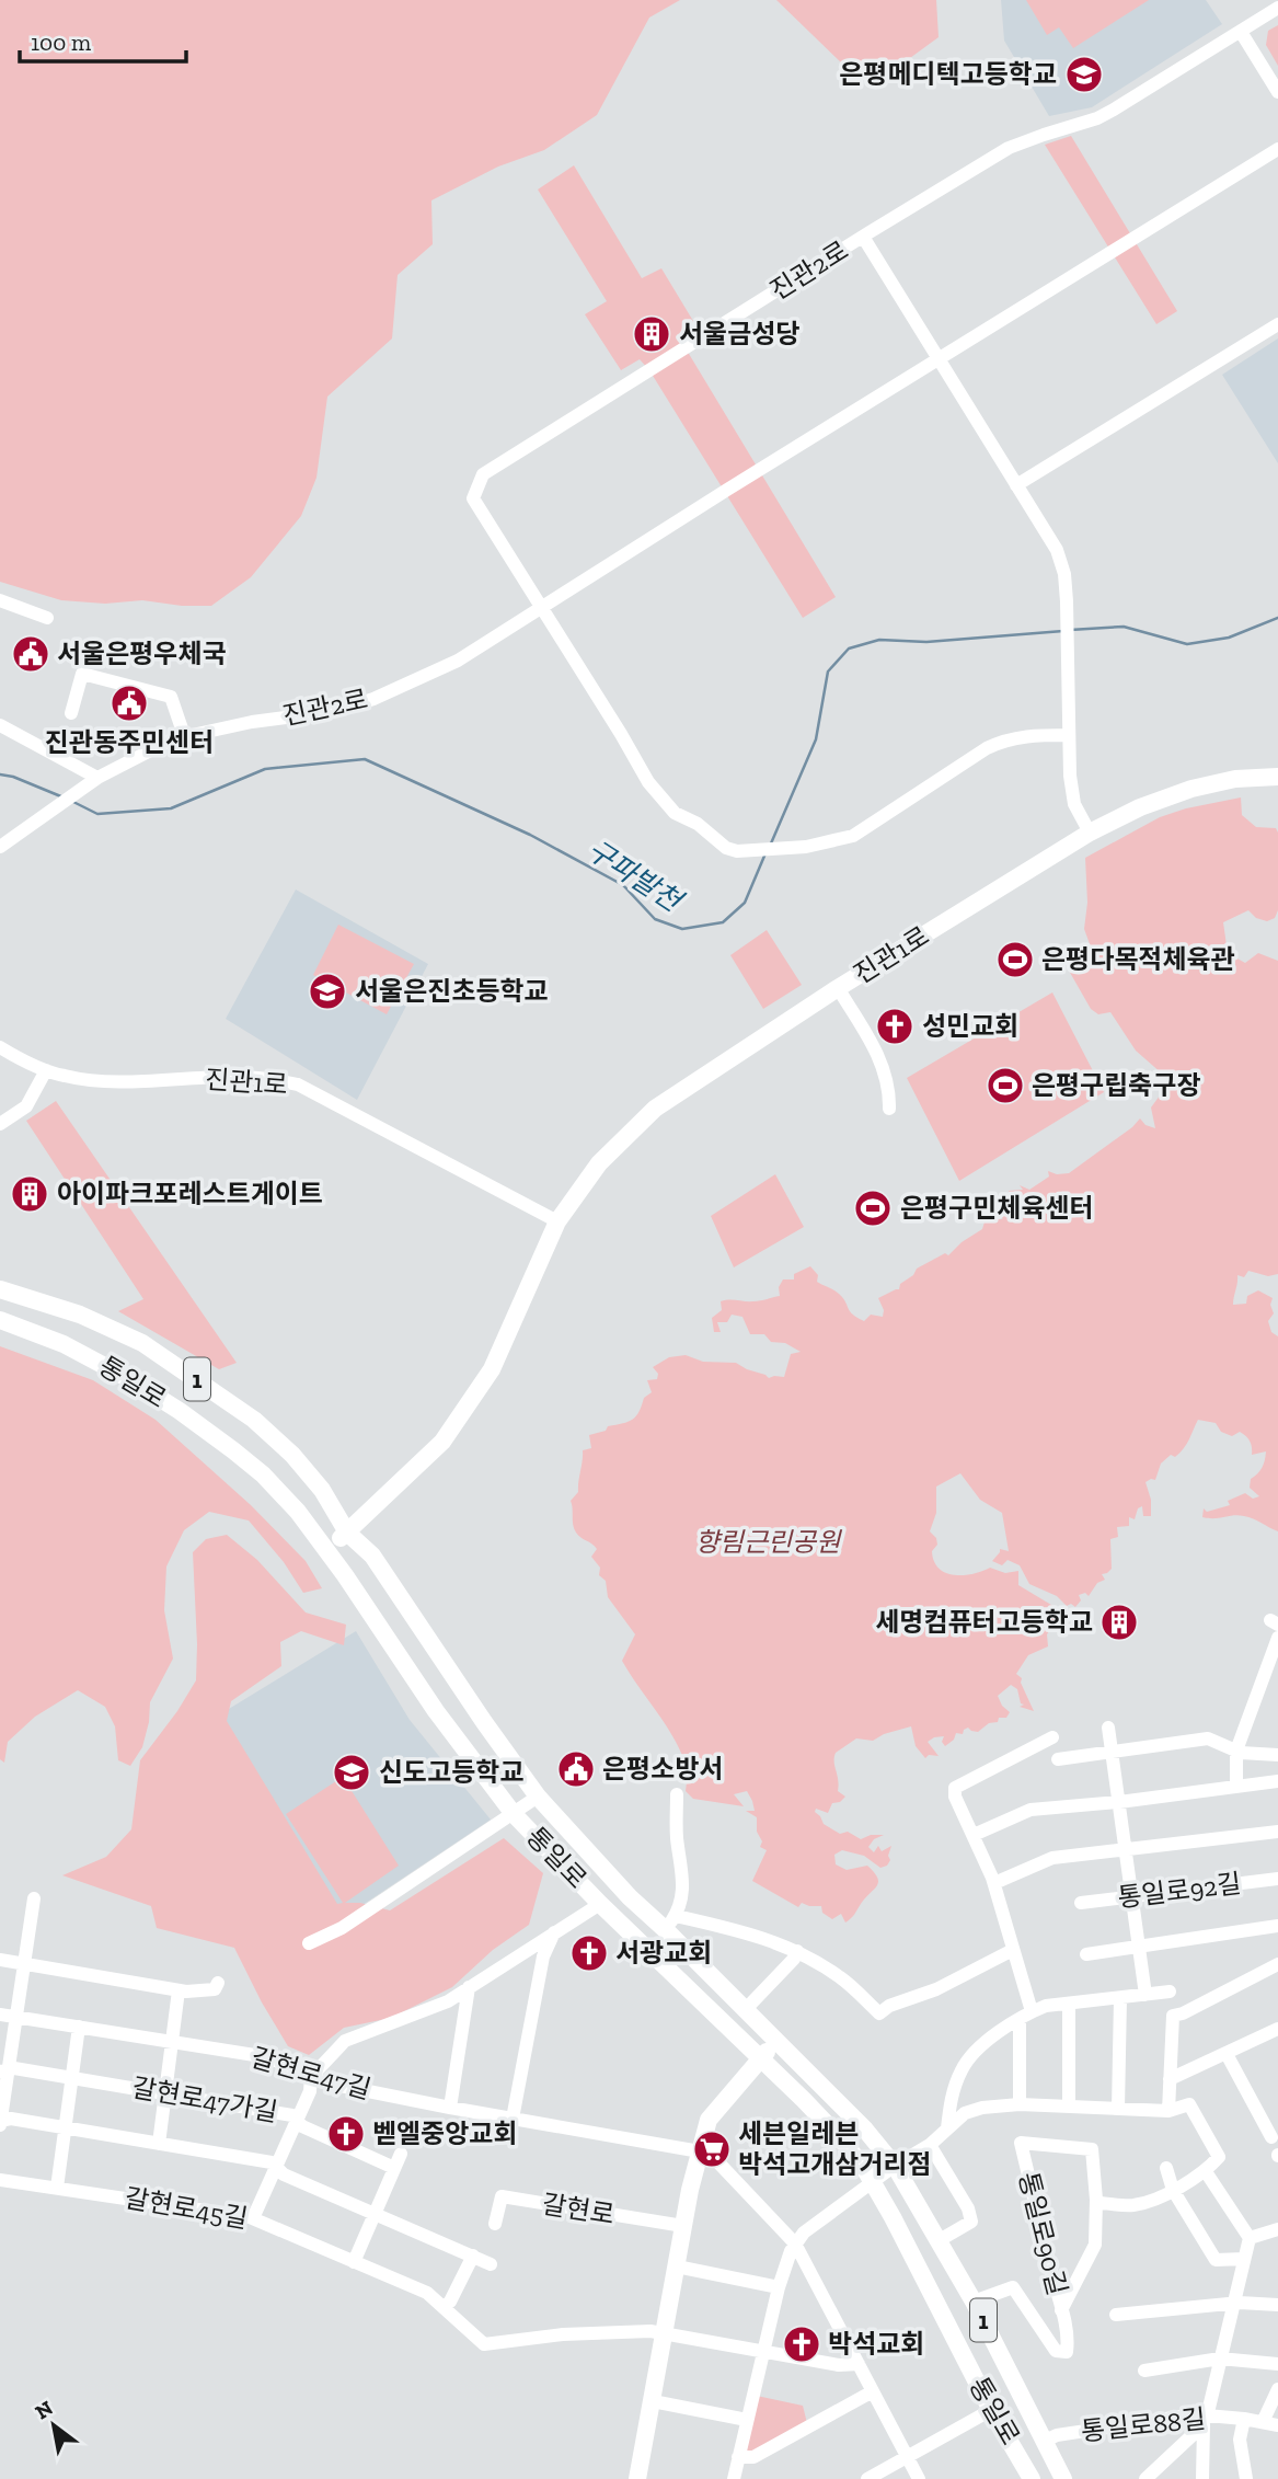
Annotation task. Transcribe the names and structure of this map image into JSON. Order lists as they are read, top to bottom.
{
  "streets": {
    "main road": ["진관1로", "1", "통일로"],
    "street": [
      "진관2로",
      "통일로92길",
      "갈현로47길",
      "갈현로47가길",
      "갈현로45길",
      "갈현로",
      "통일로90길",
      "통일로88길"
    ]
  },
  "crossings": [
    ["진관1로", "통일로"],
    ["통일로", "통일로90길"],
    ["통일로", "통일로88길"]
  ],
  "water": ["구파발천"],
  "parks": ["향림근린공원"],
  "places": {
    "school or university": ["은평메디텍고등학교", "서울은진초등학교", "신도고등학교"],
    "building": ["서울금성당", "아이파크포레스트게이트", "세명컴퓨터고등학교"],
    "public building": ["서울은평우체국", "진관동주민센터", "은평소방서"],
    "sports": ["은평다목적체육관", "은평구립축구장", "은평구민체육센터"],
    "church": [
      "성민교회",
      "서광교회",
      "벧엘중앙교회",
      "박석교회"
    ],
    "supermarket": ["세븐일레븐 박석고개삼거리점"]
  },
  "scale_bar": "100 m",
  "north": "top left"
}
